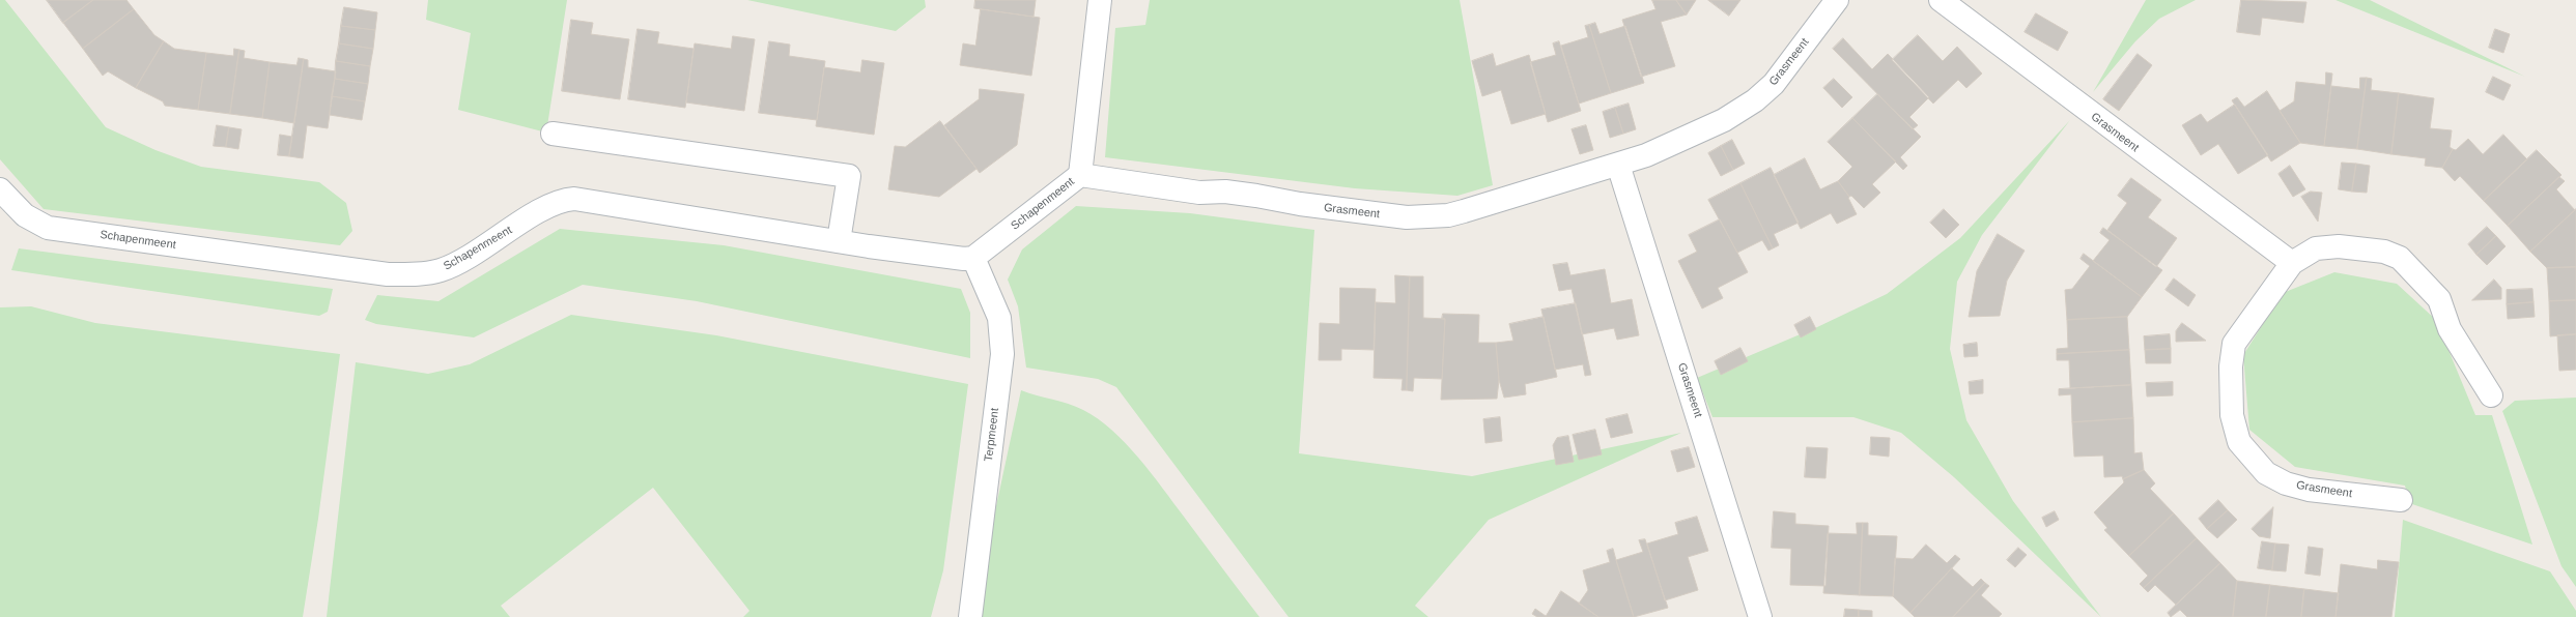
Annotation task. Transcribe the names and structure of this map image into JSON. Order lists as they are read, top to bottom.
{
  "streets": {
    "street": ["Grasmeent", "Schapenmeent", "Terpmeent"]
  },
  "crossings": [
    ["Grasmeent", "Schapenmeent"],
    ["Schapenmeent", "Terpmeent"]
  ]
}
